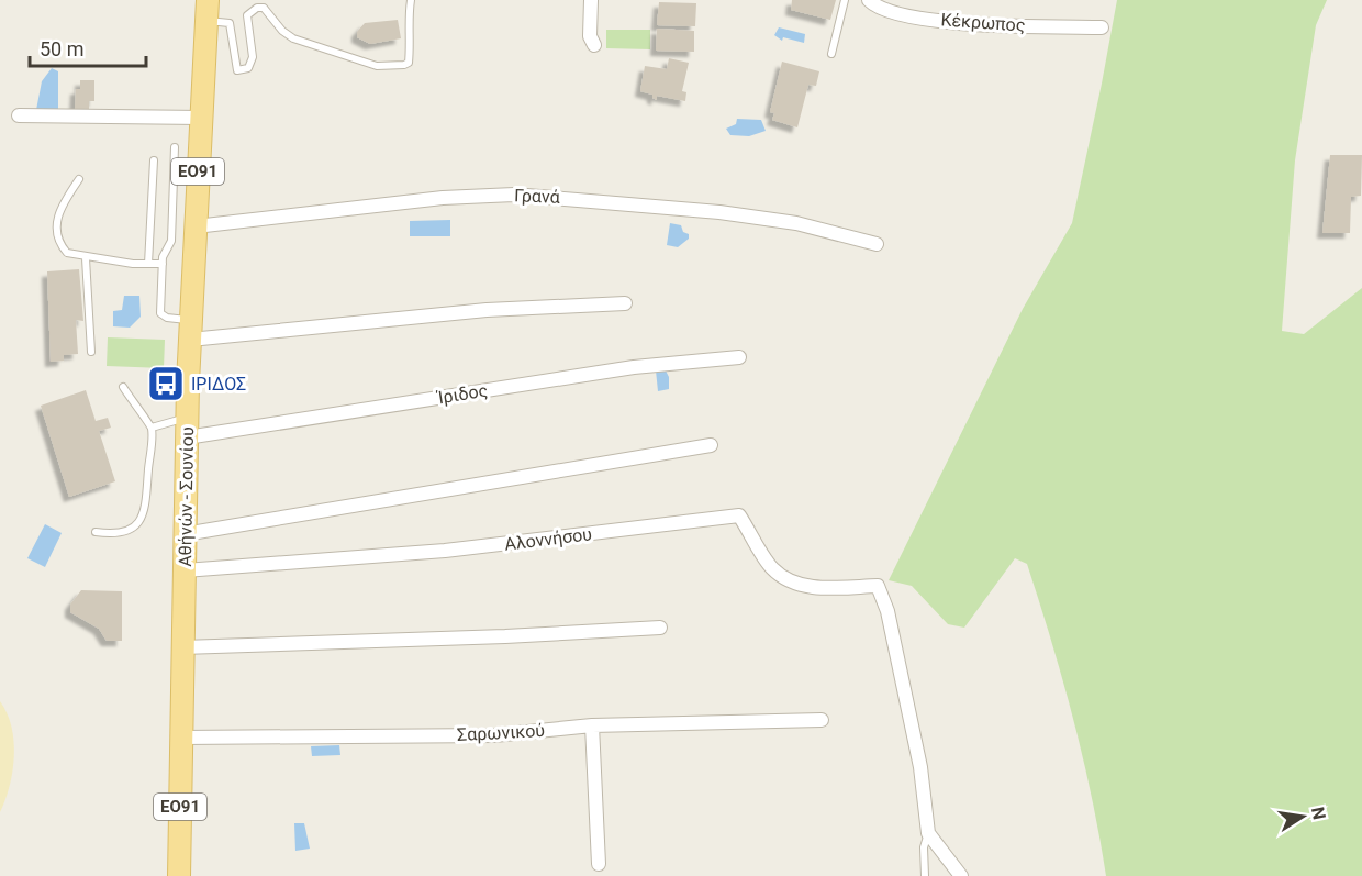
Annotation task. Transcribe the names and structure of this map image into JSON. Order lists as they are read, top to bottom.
{
  "streets": {
    "main road": ["ΕΟ91", "Αθήνών - Σουνίου"],
    "street": [
      "Κέκρωπος",
      "Γρανά",
      "Ίριδος",
      "Αλοννήσου",
      "Σαρωνικού"
    ]
  },
  "crossings": [
    ["Γρανά", "Αθήνών - Σουνίου"],
    ["Ίριδος", "Αθήνών - Σουνίου"],
    ["Αθήνών - Σουνίου", "Αλοννήσου"],
    ["Αθήνών - Σουνίου", "Σαρωνικού"]
  ],
  "places": {
    "bus stop": ["ΙΡΙΔΟΣ"]
  },
  "scale_bar": "50 m",
  "north": "right"
}
